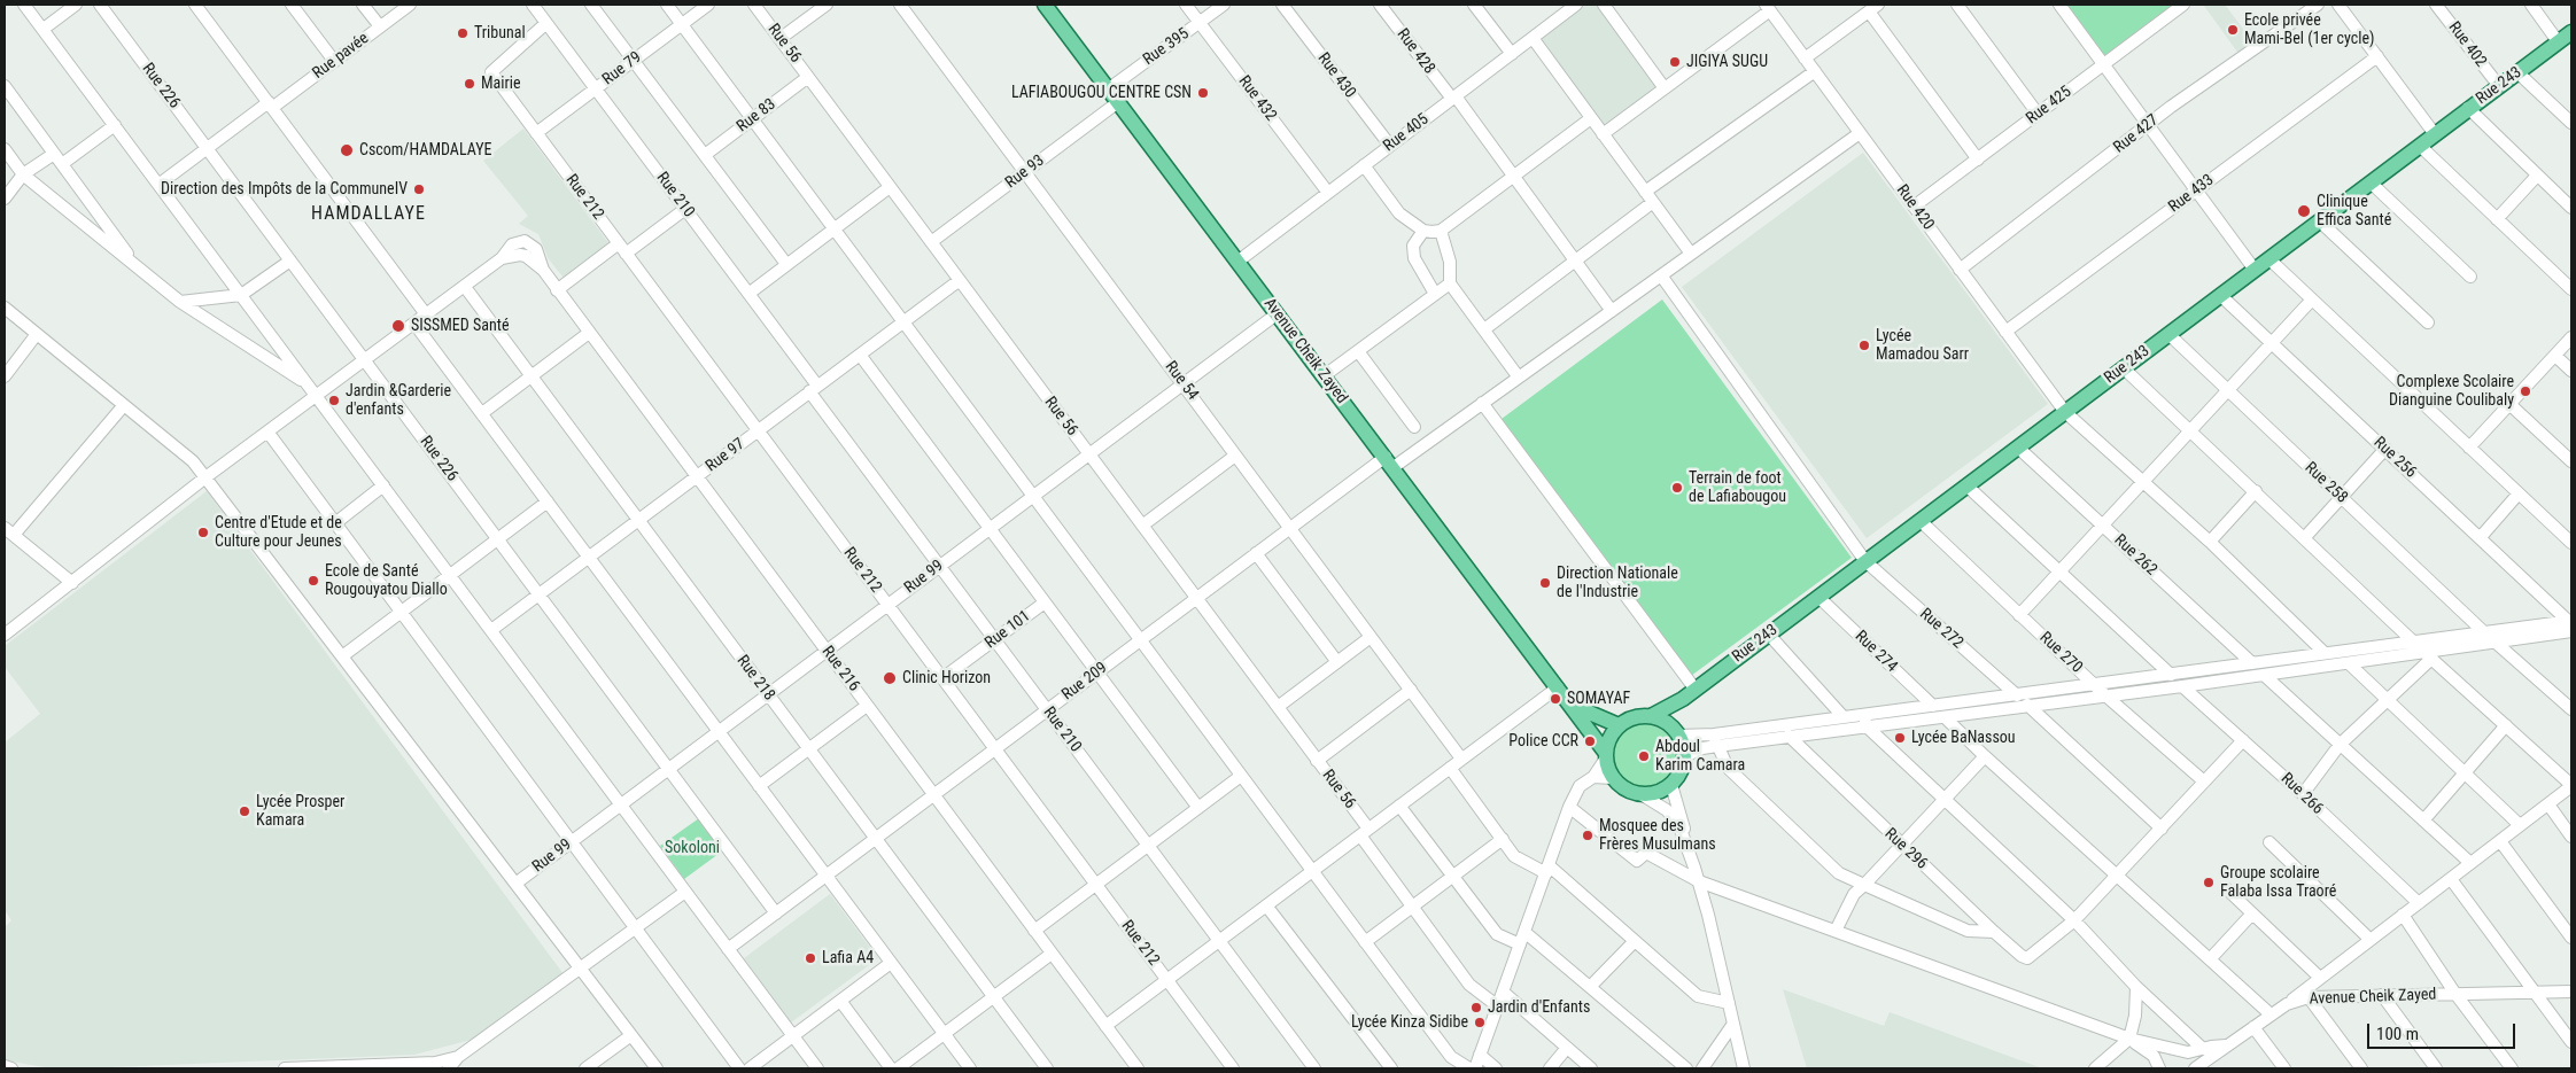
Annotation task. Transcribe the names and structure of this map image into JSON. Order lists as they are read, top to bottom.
{
  "streets": {
    "main road": ["Rue 243", "Avenue Cheik Zayed"],
    "street": [
      "Rue 56",
      "Rue 402",
      "Rue 395",
      "Rue 428",
      "Rue pavée",
      "Rue 79",
      "Rue 430",
      "Rue 226",
      "Rue 432",
      "Rue 425",
      "Rue 83",
      "Rue 405",
      "Rue 427",
      "Rue 93",
      "Rue 433",
      "Rue 210",
      "Rue 212",
      "Rue 420",
      "Rue 54",
      "Rue 97",
      "Rue 256",
      "Rue 258",
      "Rue 262",
      "Rue 99",
      "Rue 272",
      "Rue 101",
      "Rue 274",
      "Rue 270",
      "Rue 216",
      "Rue 218",
      "Rue 209",
      "Rue 266",
      "Rue 296"
    ]
  },
  "crossings": [
    ["Rue 56", "Rue 83"],
    ["Rue 56", "Rue 93"],
    ["Rue 56", "Rue 97"],
    ["Rue 56", "Rue 99"],
    ["Rue 56", "Rue 209"],
    ["Rue 402", "Rue 243"],
    ["Rue 395", "Rue 432"],
    ["Rue 395", "Avenue Cheik Zayed"],
    ["Rue 428", "Rue 405"],
    ["Rue 428", "Rue 209"],
    ["Rue pavée", "Rue 226"],
    ["Rue 79", "Rue 210"],
    ["Rue 79", "Rue 212"],
    ["Rue 430", "Rue 405"],
    ["Rue 226", "Rue 97"],
    ["Rue 226", "Rue 99"],
    ["Rue 226", "Rue 209"],
    ["Rue 243", "Rue 420"],
    ["Rue 243", "Avenue Cheik Zayed"],
    ["Rue 243", "Rue 256"],
    ["Rue 243", "Rue 258"],
    ["Rue 243", "Rue 262"],
    ["Rue 243", "Rue 272"],
    ["Rue 243", "Rue 274"],
    ["Rue 243", "Rue 270"],
    ["Rue 432", "Rue 405"],
    ["Rue 425", "Rue 420"],
    ["Rue 405", "Avenue Cheik Zayed"],
    ["Rue 427", "Rue 420"],
    ["Rue 93", "Avenue Cheik Zayed"],
    ["Rue 93", "Rue 54"],
    ["Rue 433", "Rue 420"],
    ["Rue 210", "Rue 212"],
    ["Rue 210", "Rue 97"],
    ["Rue 210", "Rue 99"],
    ["Rue 210", "Rue 101"],
    ["Rue 210", "Rue 209"],
    ["Rue 212", "Rue 97"],
    ["Rue 212", "Rue 99"],
    ["Rue 212", "Rue 101"],
    ["Rue 212", "Rue 209"],
    ["Rue 420", "Rue 209"],
    ["Avenue Cheik Zayed", "Rue 99"],
    ["Avenue Cheik Zayed", "Rue 209"],
    ["Rue 54", "Rue 99"],
    ["Rue 54", "Rue 209"],
    ["Rue 97", "Rue 216"],
    ["Rue 97", "Rue 218"],
    ["Rue 99", "Rue 216"],
    ["Rue 99", "Rue 218"],
    ["Rue 272", "Rue 209"],
    ["Rue 216", "Rue 218"],
    ["Rue 216", "Rue 209"],
    ["Rue 218", "Rue 209"]
  ],
  "districts": ["HAMDALLAYE"],
  "parks": ["Sokoloni"],
  "places": [
    "Ecole privée Mami-Bel (1er cycle)",
    "Tribunal",
    "JIGIYA SUGU",
    "Mairie",
    "LAFIABOUGOU CENTRE CSN",
    "Cscom/HAMDALAYE",
    "Direction des Impôts de la CommuneIV",
    "Clinique Effica Santé",
    "SISSMED Santé",
    "Lycée Mamadou Sarr",
    "Complexe Scolaire Dianguine Coulibaly",
    "Jardin &Garderie d'enfants",
    "Terrain de foot de Lafiabougou",
    "Centre d'Etude et de Culture pour Jeunes",
    "Ecole de Santé Rougouyatou Diallo",
    "Direction Nationale de l'Industrie",
    "Clinic Horizon",
    "SOMAYAF",
    "Lycée BaNassou",
    "Police CCR",
    "Abdoul Karim Camara",
    "Lycée Prosper Kamara",
    "Mosquee des Frères Musulmans",
    "Groupe scolaire Falaba Issa Traoré",
    "Lafia A4",
    "Jardin d'Enfants",
    "Lycée Kinza Sidibe"
  ],
  "scale_bar": "100 m"
}
